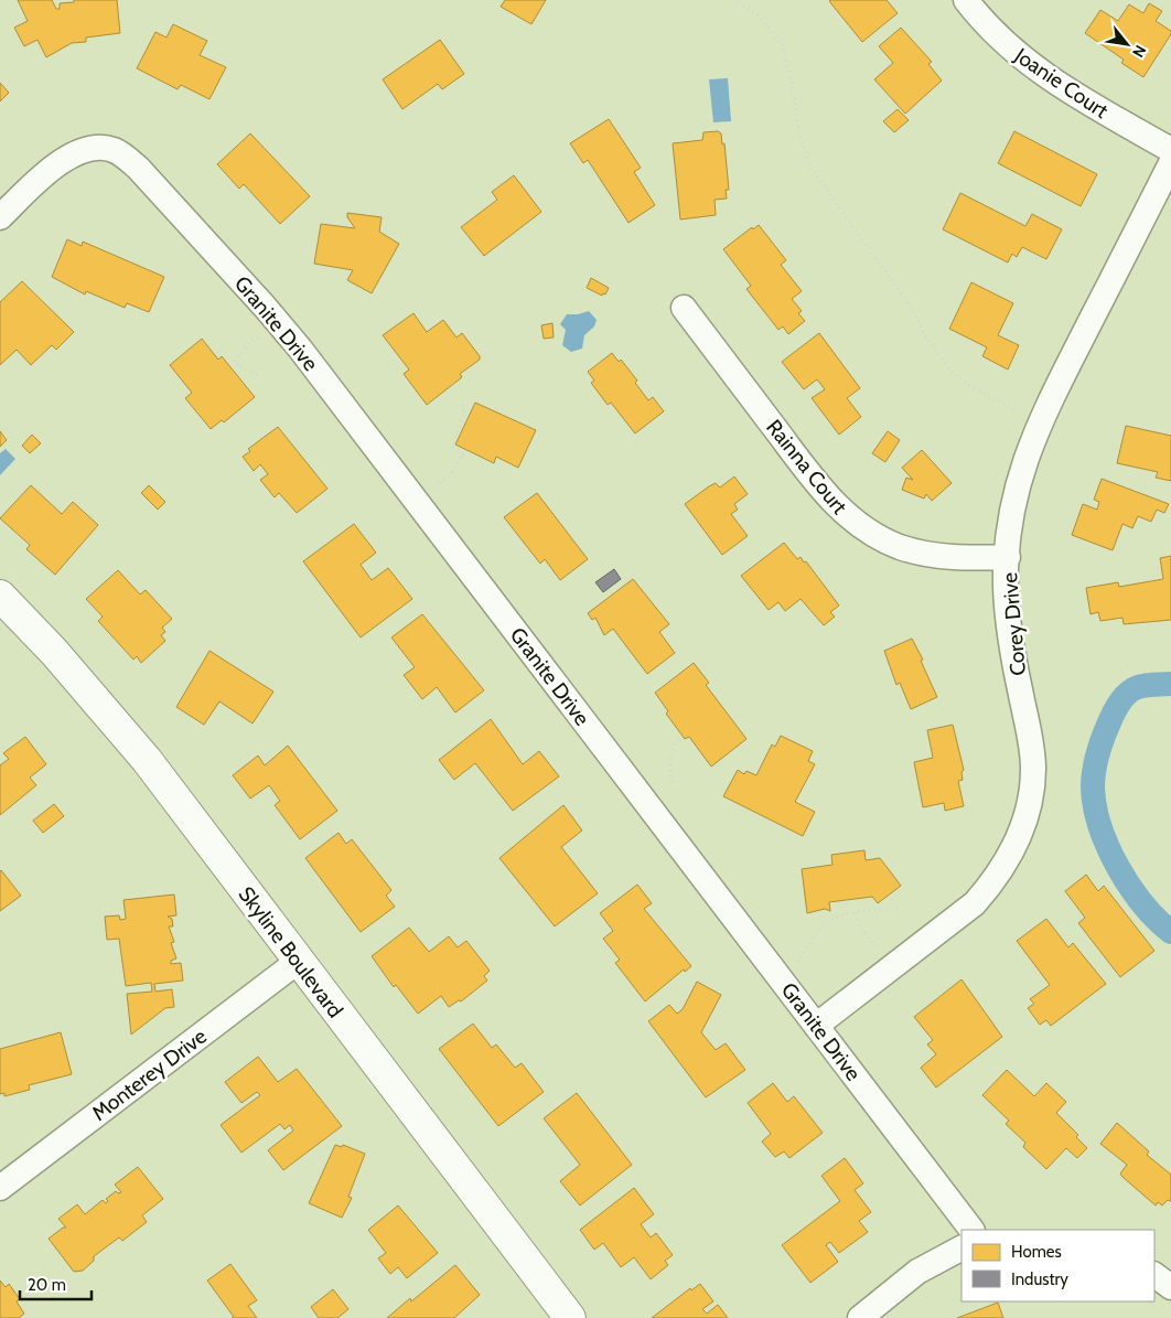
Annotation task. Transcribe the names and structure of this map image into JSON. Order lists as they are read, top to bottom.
{
  "streets": {
    "street": [
      "Joanie Court",
      "Granite Drive",
      "Rainna Court",
      "Corey Drive",
      "Skyline Boulevard",
      "Monterey Drive"
    ]
  },
  "crossings": [
    ["Granite Drive", "Corey Drive"],
    ["Rainna Court", "Corey Drive"],
    ["Skyline Boulevard", "Monterey Drive"]
  ],
  "legend": ["Homes", "Industry"],
  "scale_bar": "20 m",
  "north": "bottom right"
}
